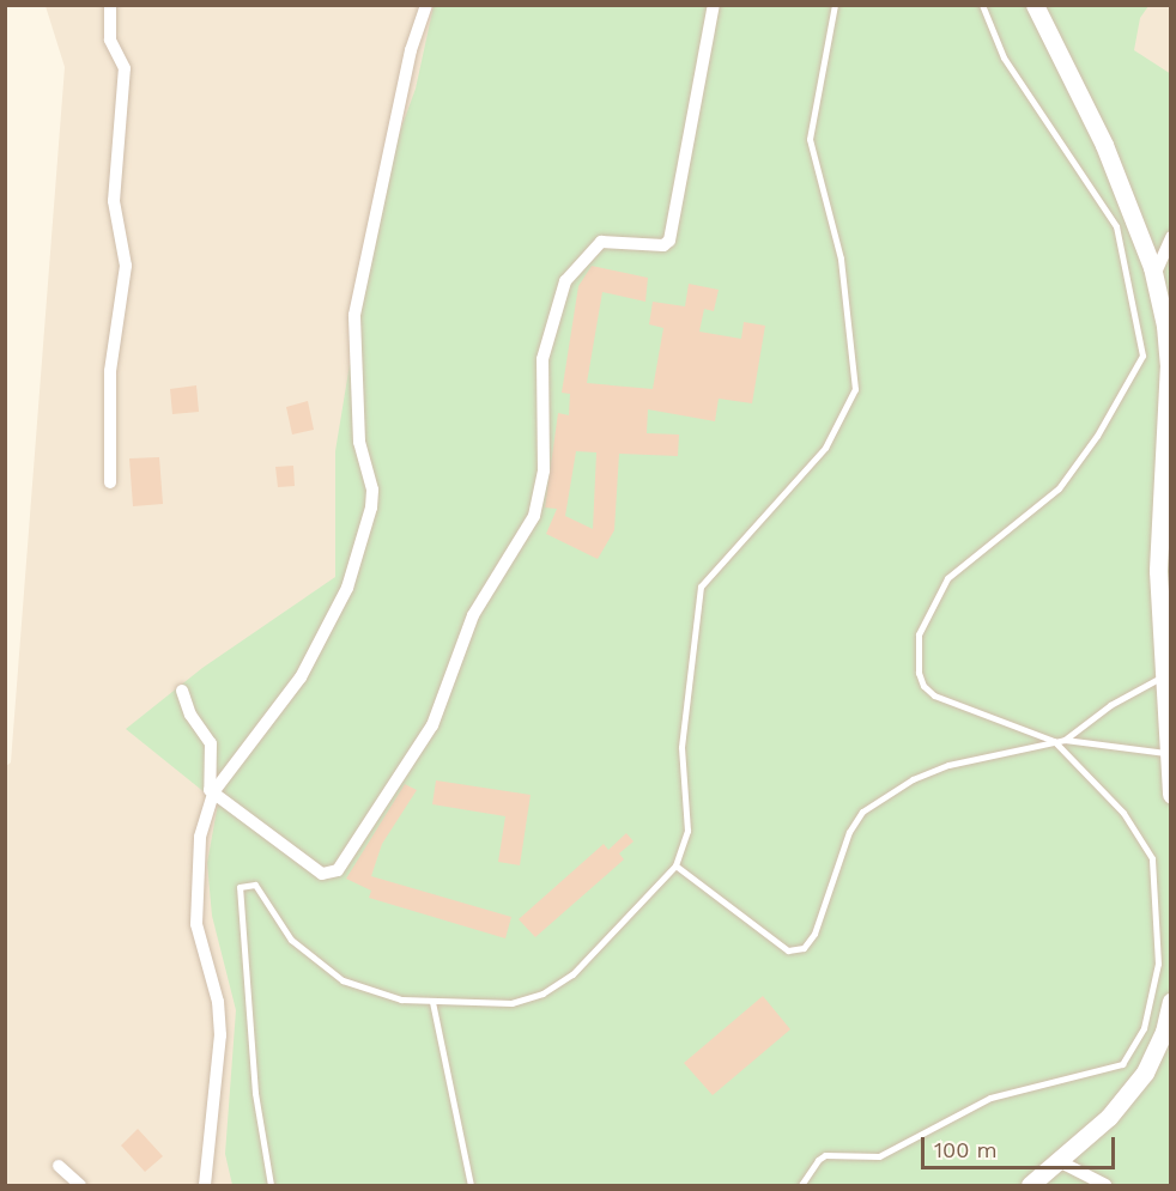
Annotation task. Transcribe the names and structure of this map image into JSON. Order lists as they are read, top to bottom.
{
  "scale_bar": "100 m"
}
